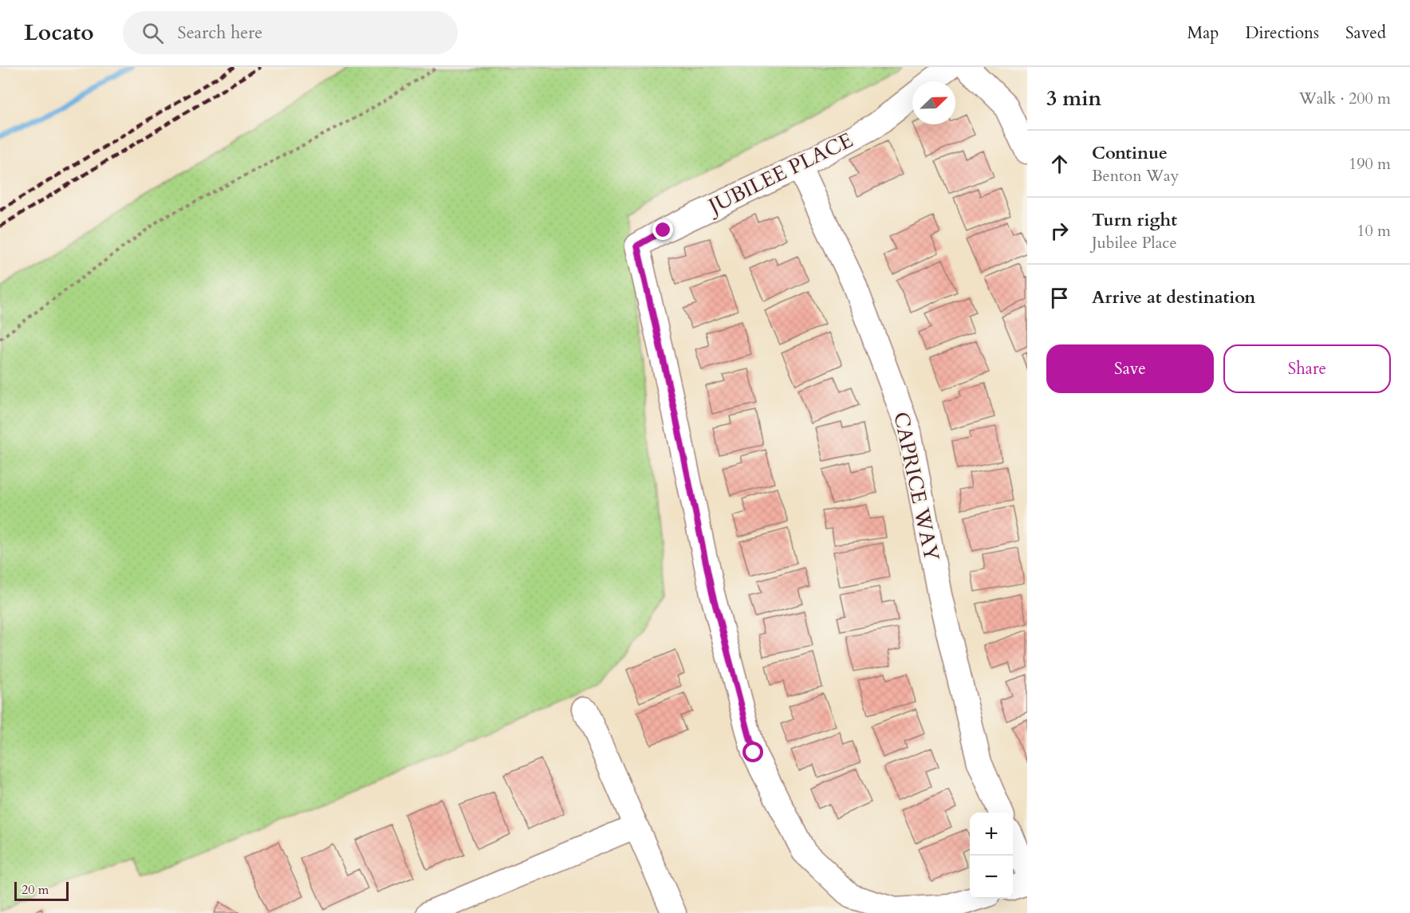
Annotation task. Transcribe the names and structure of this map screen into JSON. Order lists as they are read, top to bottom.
{
  "streets": {
    "street": ["JUBILEE PLACE", "CAPRICE WAY"]
  },
  "crossings": [
    ["JUBILEE PLACE", "CAPRICE WAY"]
  ],
  "scale_bar": "20 m",
  "north": "top right",
  "page": {
    "header": "Locato",
    "search": "Search here",
    "nav": ["Map", "Directions", "Saved"],
    "heading": ["3 min", "Walk · 200 m"],
    "list": [
      ["Continue", "Benton Way", "190 m"],
      ["Turn right", "Jubilee Place", "10 m"],
      "Arrive at destination"
    ],
    "buttons": ["Save", "Share"],
    "map_buttons": ["+", "−"],
    "scale": "20 m"
  }
}
